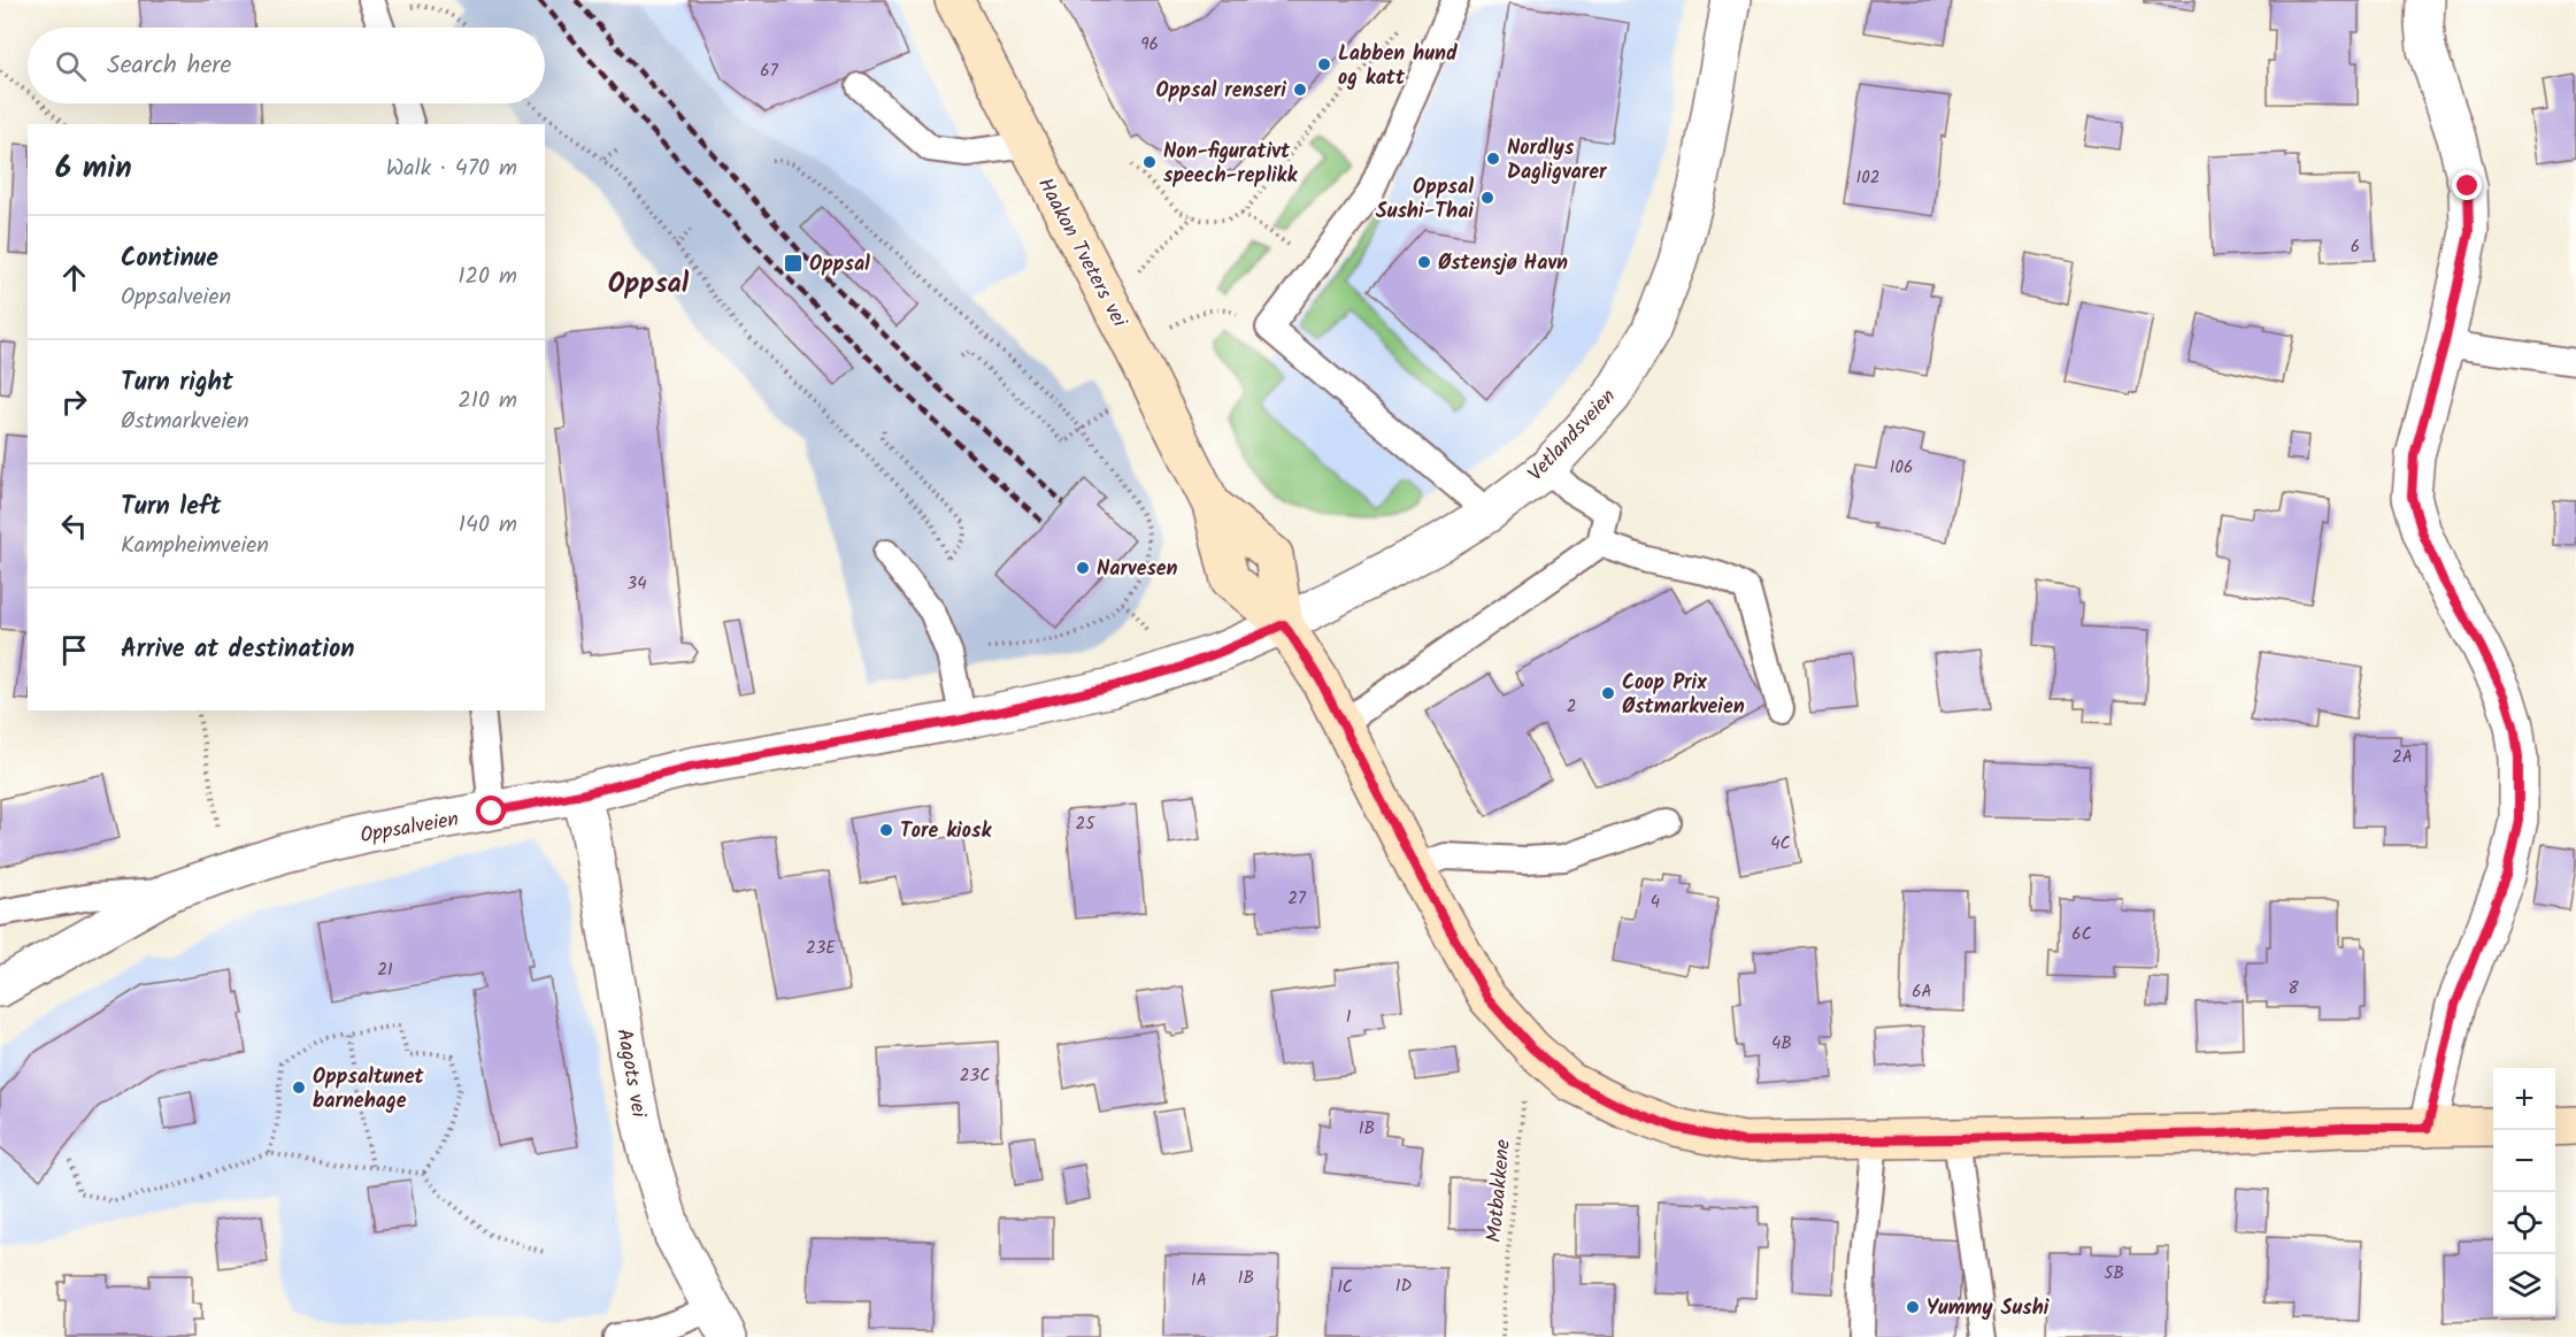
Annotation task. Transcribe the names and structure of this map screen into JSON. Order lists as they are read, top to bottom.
{
  "streets": {
    "street": [
      "Haakon Tveters vei",
      "Vetlandsveien",
      "Oppsalveien",
      "Aagots vei"
    ],
    "path": ["Motbakkene"]
  },
  "crossings": [
    ["Haakon Tveters vei", "Vetlandsveien"],
    ["Haakon Tveters vei", "Oppsalveien"],
    ["Vetlandsveien", "Oppsalveien"],
    ["Oppsalveien", "Aagots vei"]
  ],
  "districts": ["Oppsal"],
  "places": {
    "other": [
      "Labben hund og katt",
      "Oppsal renseri",
      "Nordlys Dagligvarer",
      "Non-figurativt speech-replikk",
      "Oppsal Sushi-Thai",
      "Østensjø Havn",
      "Narvesen",
      "Coop Prix Østmarkveien",
      "Tore kiosk",
      "Oppsaltunet barnehage",
      "Yummy Sushi"
    ],
    "transit": ["Oppsal"]
  },
  "house_numbers": [
    "96",
    "67",
    "102",
    "6",
    "106",
    "34",
    "2",
    "2A",
    "25",
    "4C",
    "27",
    "4",
    "6C",
    "23E",
    "21",
    "8",
    "6A",
    "1",
    "4B",
    "23C",
    "1B",
    "5B",
    "1B",
    "1A",
    "1D",
    "1C"
  ],
  "page": {
    "search": "Search here",
    "heading": ["6 min", "Walk · 470 m"],
    "list": [
      ["Continue", "Oppsalveien", "120 m"],
      ["Turn right", "Østmarkveien", "210 m"],
      ["Turn left", "Kampheimveien", "140 m"],
      "Arrive at destination"
    ],
    "map_buttons": ["+", "−"]
  }
}
